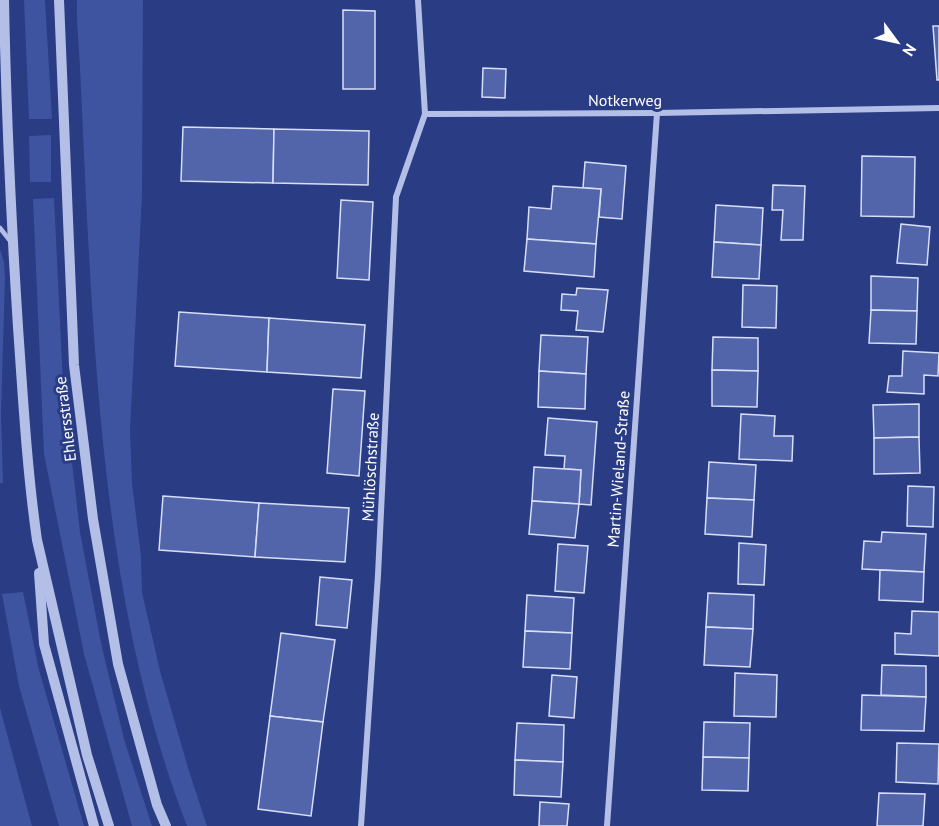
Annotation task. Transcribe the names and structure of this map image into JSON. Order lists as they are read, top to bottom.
{
  "streets": {
    "street": [
      "Notkerweg",
      "Ehlersstraße",
      "Mühlöschstraße",
      "Martin-Wieland-Straße"
    ]
  },
  "crossings": [
    ["Notkerweg", "Mühlöschstraße"],
    ["Notkerweg", "Martin-Wieland-Straße"]
  ],
  "north": "bottom right"
}
